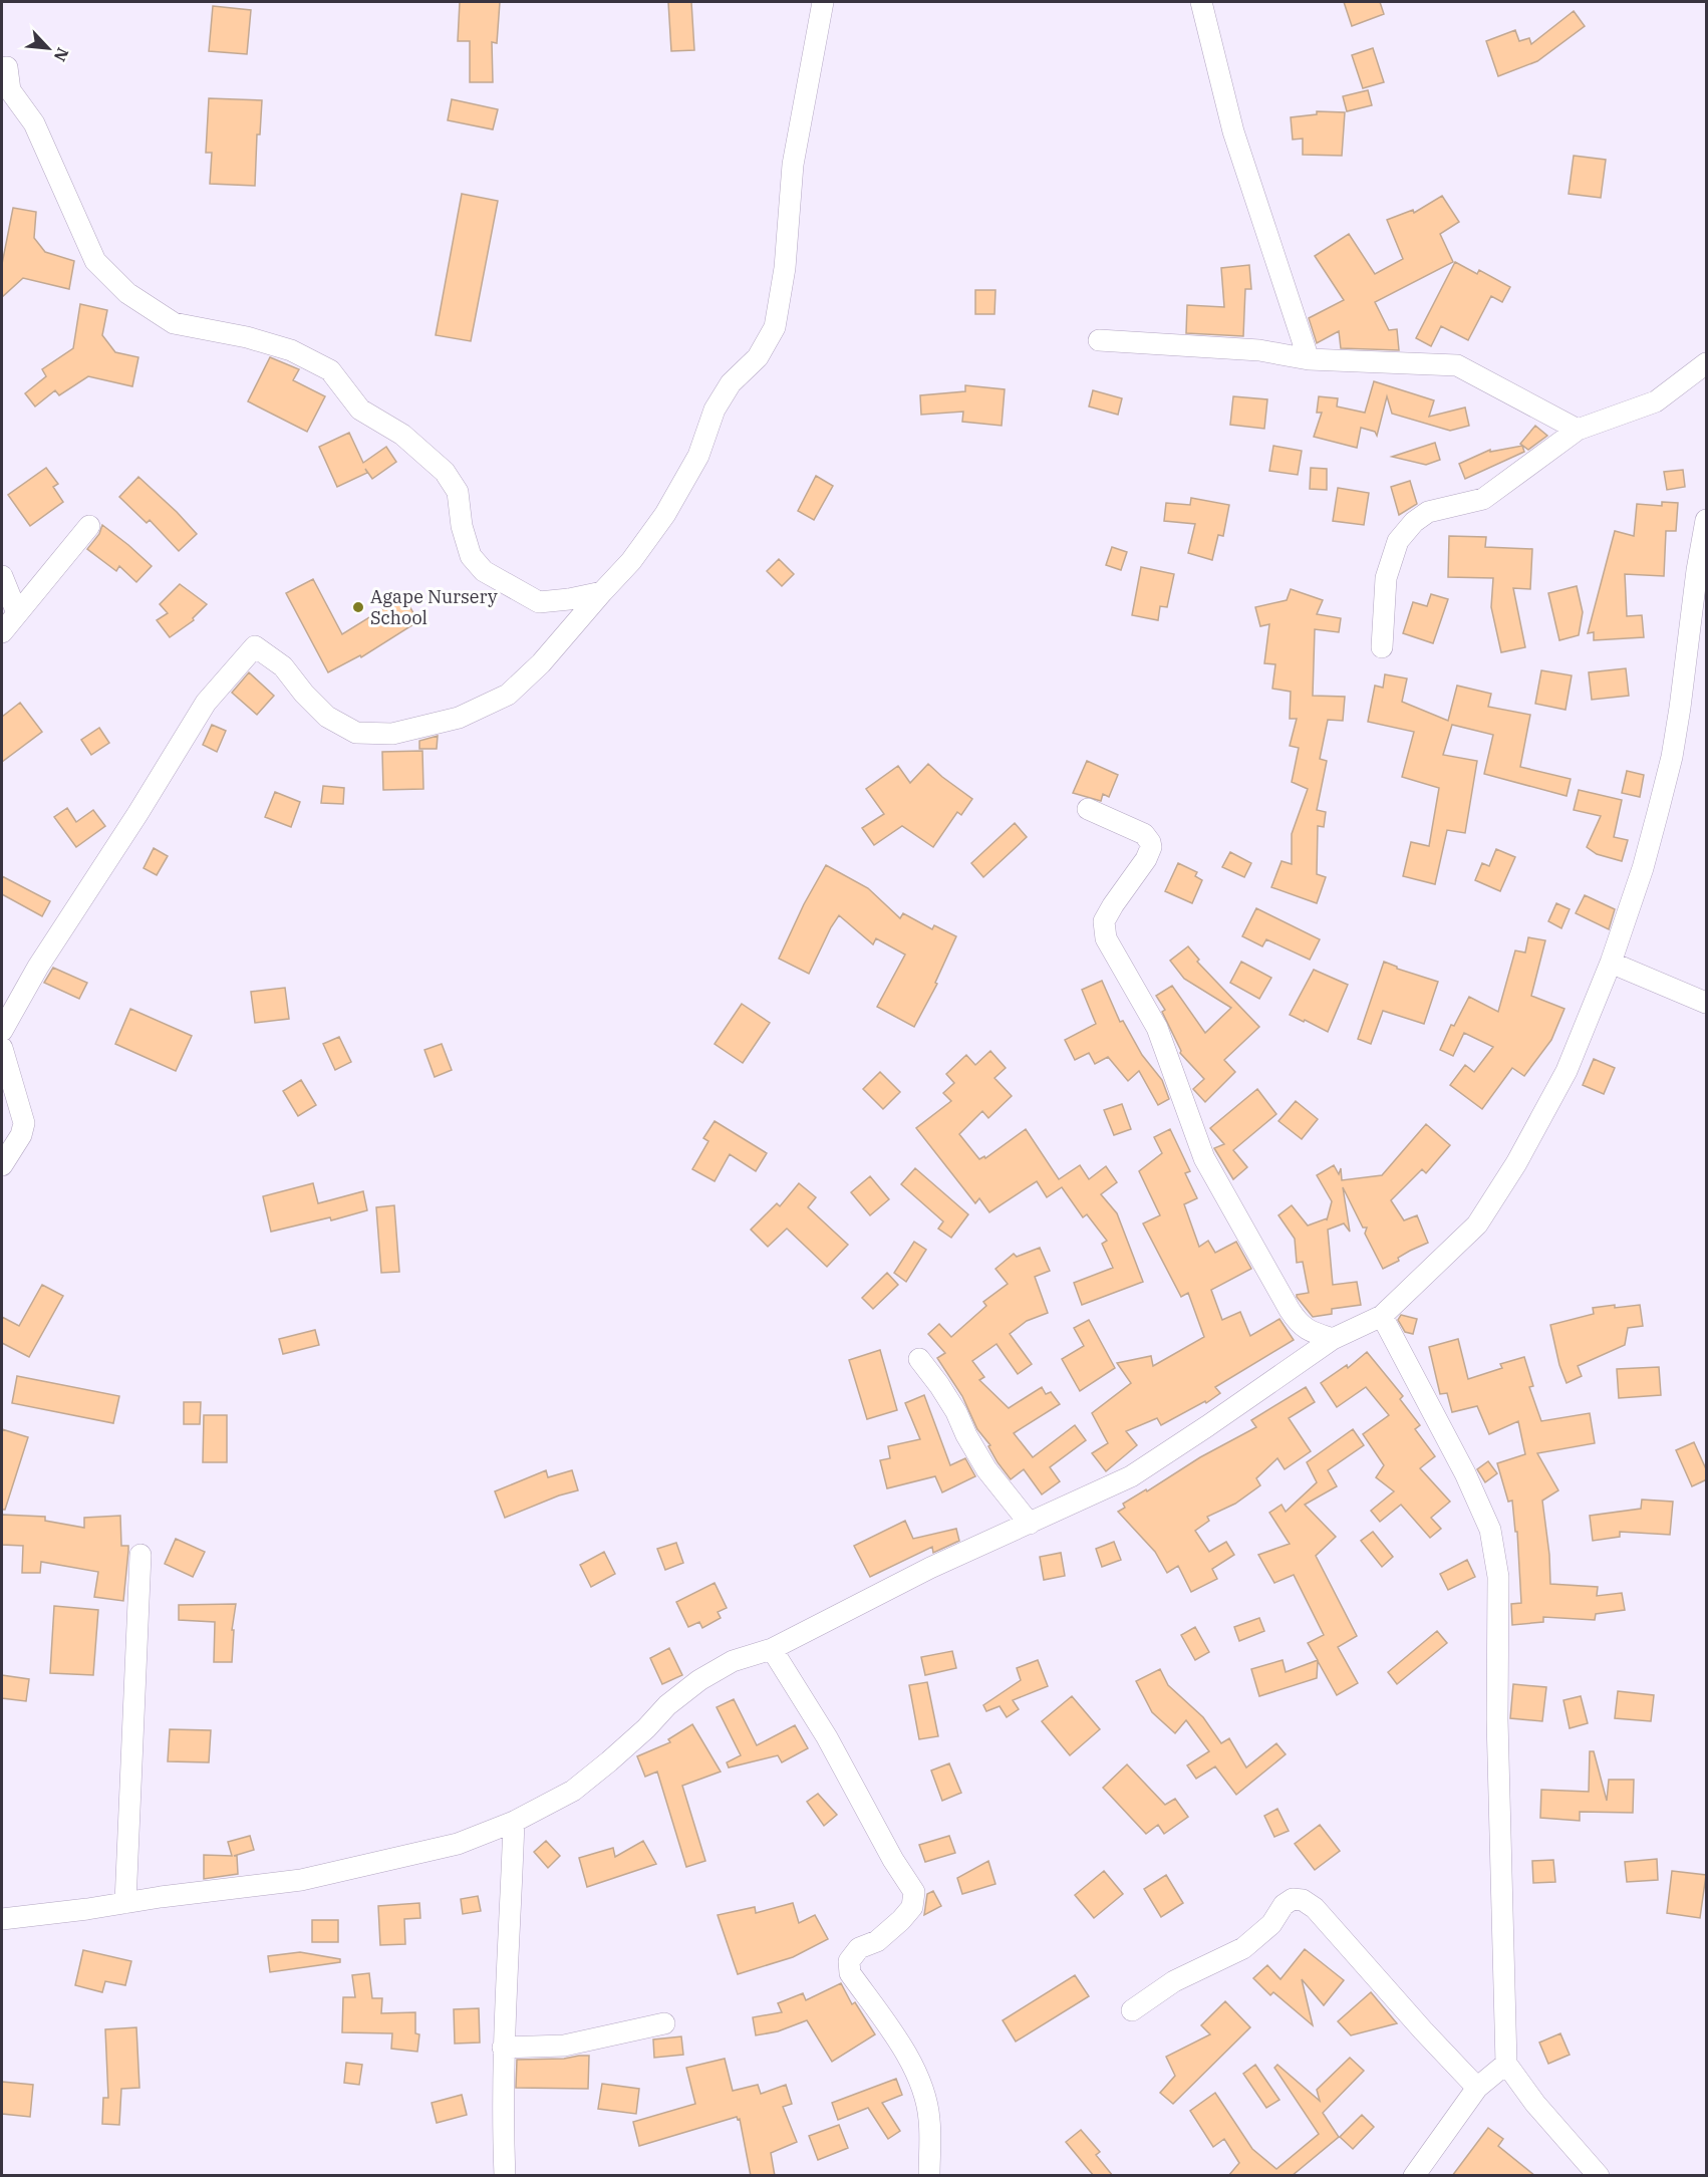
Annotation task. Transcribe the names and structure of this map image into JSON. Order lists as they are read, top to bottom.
{
  "places": ["Agape Nursery School"],
  "north": "bottom right"
}
